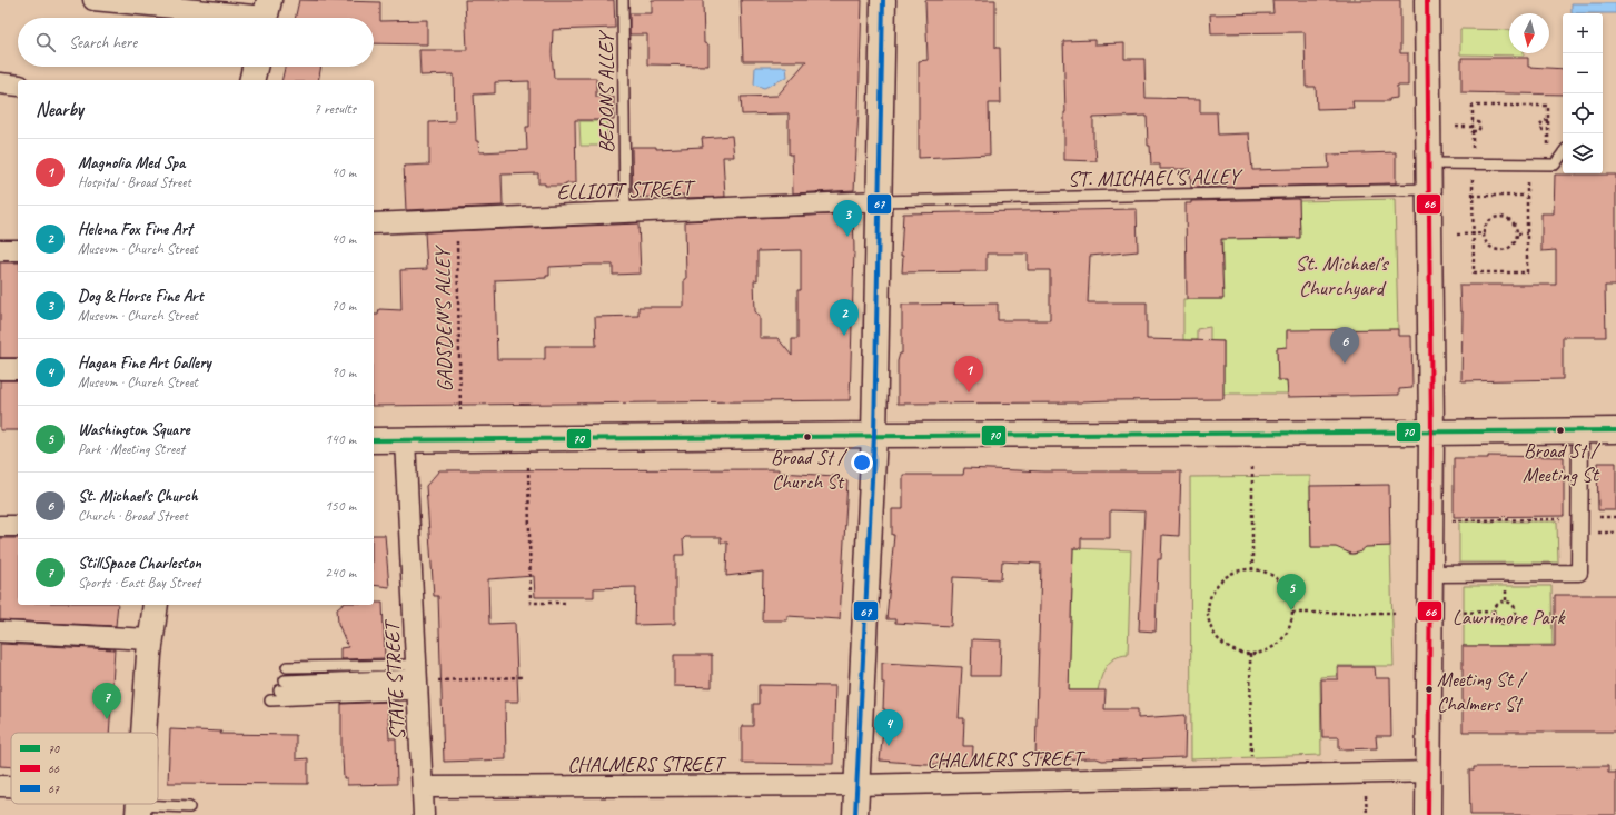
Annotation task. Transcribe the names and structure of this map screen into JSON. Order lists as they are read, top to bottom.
{
  "streets": {
    "street": ["ELLIOTT STREET", "STATE STREET", "CHALMERS STREET"],
    "lane": ["BEDONS ALLEY", "ST. MICHAEL'S ALLEY"],
    "path": ["GADSDEN'S ALLEY"]
  },
  "crossings": [
    ["BEDONS ALLEY", "ELLIOTT STREET"],
    ["ST. MICHAEL'S ALLEY", "ELLIOTT STREET"],
    ["STATE STREET", "CHALMERS STREET"]
  ],
  "parks": ["St. Michael's Churchyard", "Lawrimore Park"],
  "places": ["Broad St / Meeting St", "Broad St / Church St", "Meeting St / Chalmers St"],
  "lines": ["transit line 66", "transit line 67", "transit line 70"],
  "legend": ["70", "66", "67"],
  "north": "bottom",
  "page": {
    "map_buttons": ["+", "−"],
    "search": "Search here",
    "heading": ["Nearby", "7 results"],
    "list": [
      {
        "mark": "1",
        "name": "Magnolia Med Spa",
        "note": "Hospital · Broad Street",
        "value": "40 m"
      },
      {
        "mark": "2",
        "name": "Helena Fox Fine Art",
        "note": "Museum · Church Street",
        "value": "40 m"
      },
      {
        "mark": "3",
        "name": "Dog & Horse Fine Art",
        "note": "Museum · Church Street",
        "value": "70 m"
      },
      {
        "mark": "4",
        "name": "Hagan Fine Art Gallery",
        "note": "Museum · Church Street",
        "value": "90 m"
      },
      {
        "mark": "5",
        "name": "Washington Square",
        "note": "Park · Meeting Street",
        "value": "140 m"
      },
      {
        "mark": "6",
        "name": "St. Michael's Church",
        "note": "Church · Broad Street",
        "value": "150 m"
      },
      {
        "mark": "7",
        "name": "StillSpace Charleston",
        "note": "Sports · East Bay Street",
        "value": "240 m"
      }
    ],
    "pins": [
      "3",
      "2",
      "6",
      "1",
      "5",
      "7",
      "4"
    ]
  }
}
